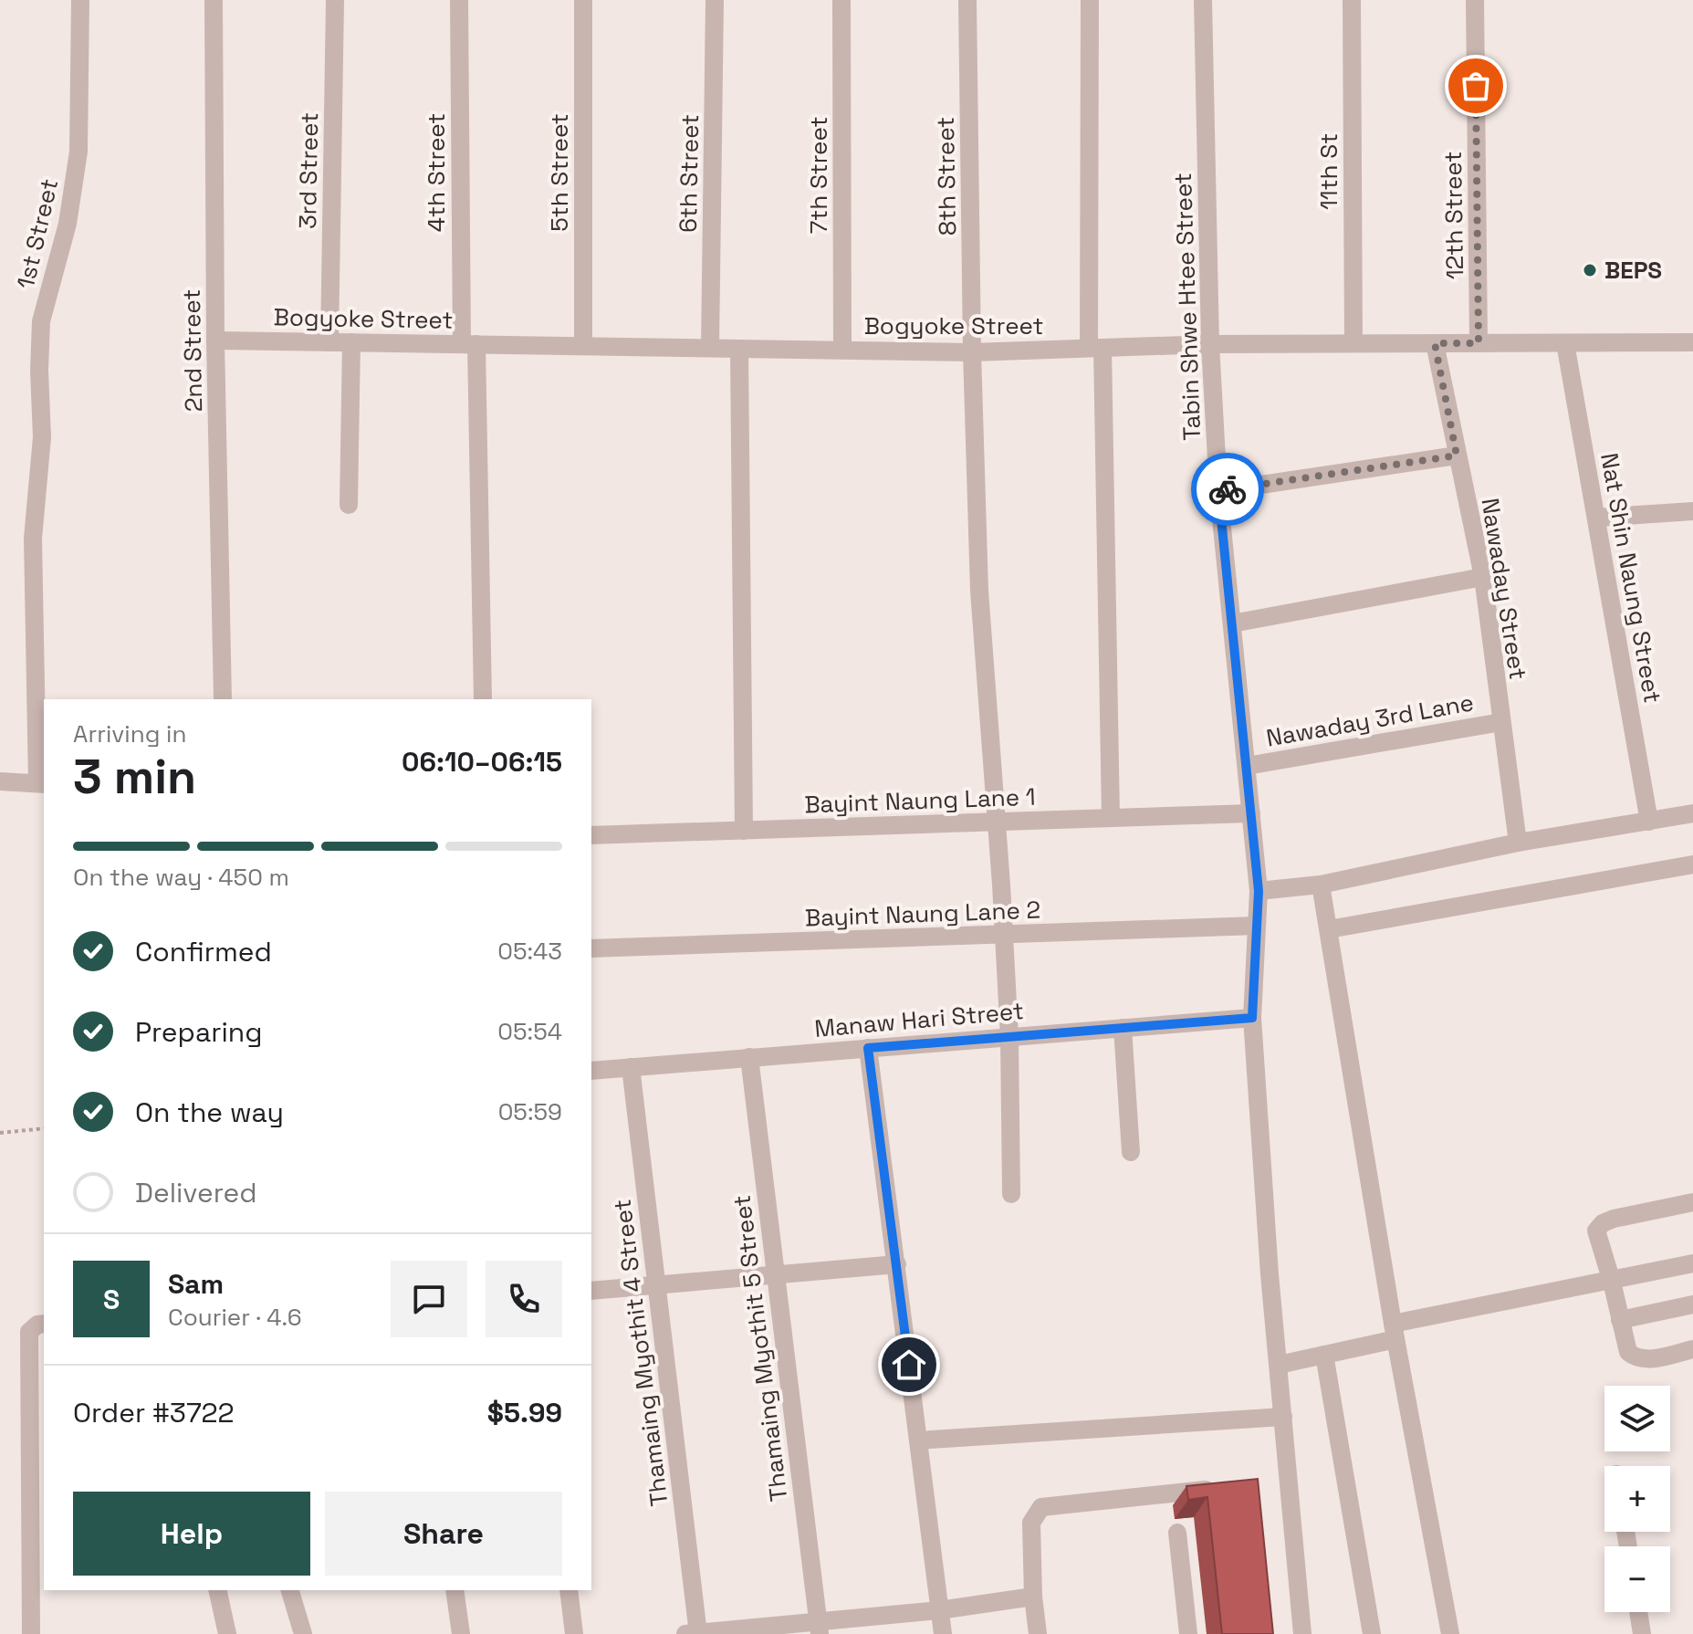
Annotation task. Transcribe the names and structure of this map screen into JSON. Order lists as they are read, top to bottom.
{
  "streets": {
    "street": [
      "3rd Street",
      "11th St",
      "4th Street",
      "5th Street",
      "6th Street",
      "7th Street",
      "8th Street",
      "12th Street",
      "1st Street",
      "Tabin Shwe Htee Street",
      "Bogyoke Street",
      "2nd Street",
      "Nat Shin Naung Street",
      "Nawaday Street",
      "Nawaday 3rd Lane",
      "Bayint Naung Lane 1",
      "Bayint Naung Lane 2",
      "Manaw Hari Street",
      "Thamaing Myothit 5 Street",
      "Thamaing Myothit 4 Street"
    ]
  },
  "crossings": [
    ["3rd Street", "Bogyoke Street"],
    ["11th St", "Bogyoke Street"],
    ["4th Street", "Bogyoke Street"],
    ["5th Street", "Bogyoke Street"],
    ["6th Street", "Bogyoke Street"],
    ["7th Street", "Bogyoke Street"],
    ["8th Street", "Bogyoke Street"],
    ["8th Street", "Bayint Naung Lane 1"],
    ["8th Street", "Bayint Naung Lane 2"],
    ["8th Street", "Manaw Hari Street"],
    ["12th Street", "Bogyoke Street"],
    ["Tabin Shwe Htee Street", "Bogyoke Street"],
    ["Tabin Shwe Htee Street", "Nawaday 3rd Lane"],
    ["Tabin Shwe Htee Street", "Bayint Naung Lane 1"],
    ["Tabin Shwe Htee Street", "Bayint Naung Lane 2"],
    ["Tabin Shwe Htee Street", "Manaw Hari Street"],
    ["Bogyoke Street", "2nd Street"],
    ["Bogyoke Street", "Nat Shin Naung Street"],
    ["Bogyoke Street", "Nawaday Street"],
    ["Nawaday Street", "Nawaday 3rd Lane"],
    ["Manaw Hari Street", "Thamaing Myothit 5 Street"],
    ["Manaw Hari Street", "Thamaing Myothit 4 Street"]
  ],
  "places": ["BEPS"],
  "page": {
    "heading": ["3 min", "Arriving in", "06:10–06:15"],
    "panel": [
      "Sam",
      "Courier · 4.6",
      "Order #3722",
      "$5.99"
    ],
    "bar": "On the way · 450 m",
    "list": [
      ["Confirmed", "05:43"],
      ["Preparing", "05:54"],
      ["On the way", "05:59"],
      "Delivered"
    ],
    "round": "S",
    "map_buttons": ["+", "−"],
    "buttons": ["Help", "Share"]
  }
}
